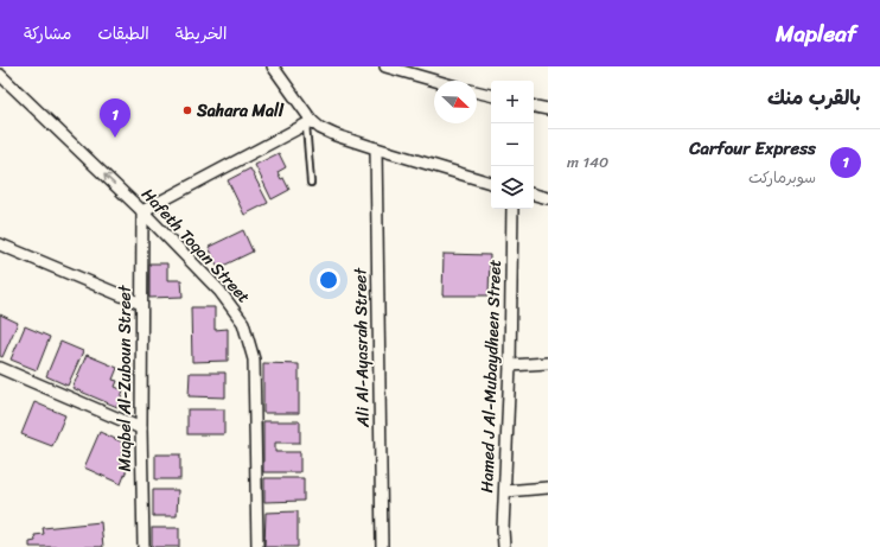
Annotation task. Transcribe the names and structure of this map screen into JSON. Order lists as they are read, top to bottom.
{
  "streets": {
    "street": [
      "Hafeth Toqan Street",
      "Ali Al-Ayasrah Street",
      "Hamed J Al-Mubaydheen Street",
      "Muqbel Al-Zuboun Street"
    ]
  },
  "crossings": [
    ["Hafeth Toqan Street", "Muqbel Al-Zuboun Street"]
  ],
  "places": ["Sahara Mall"],
  "north": "bottom right",
  "page": {
    "header": "Mapleaf",
    "nav": ["الخريطة", "الطبقات", "مشاركة"],
    "heading": "بالقرب منك",
    "map_buttons": ["+", "−"],
    "pins": "1",
    "list": [
      {
        "mark": "1",
        "name": "Carfour Express",
        "note": "سوبرماركت",
        "value": "140 m"
      }
    ]
  }
}
